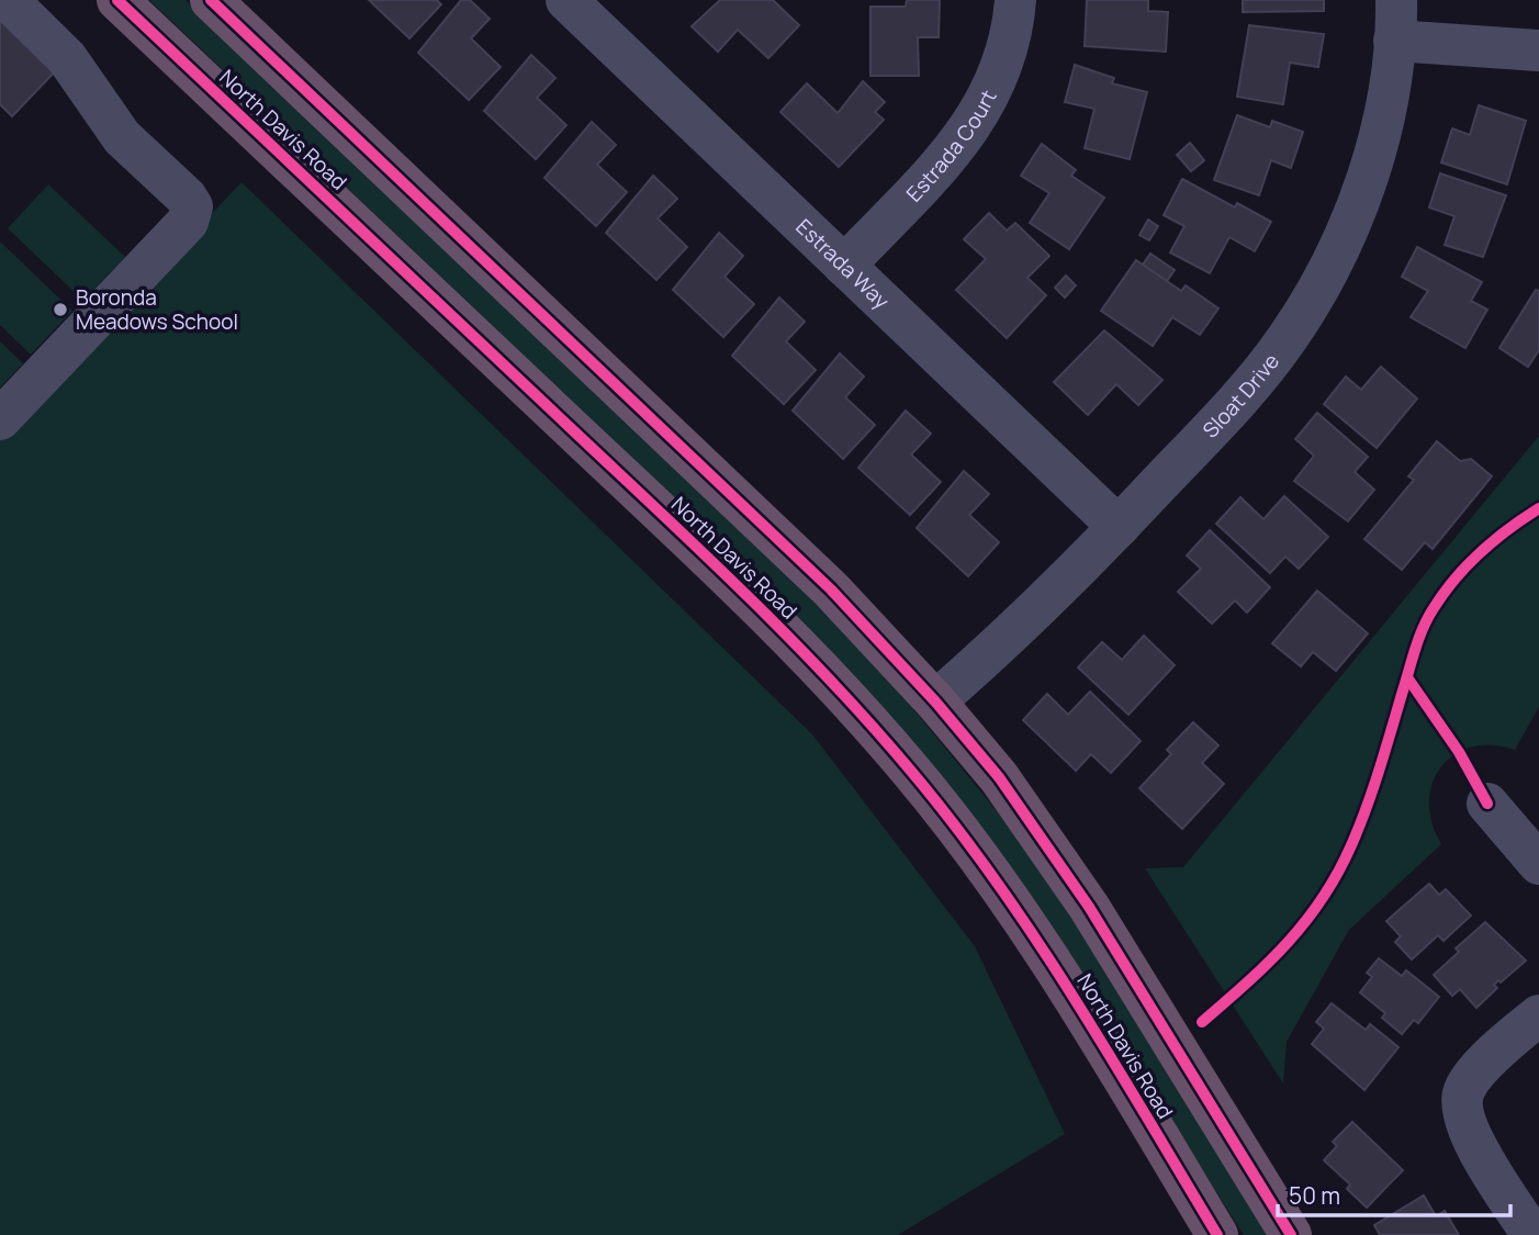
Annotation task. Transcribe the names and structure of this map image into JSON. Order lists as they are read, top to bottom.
{
  "streets": {
    "highway": ["North Davis Road"],
    "street": ["Estrada Court", "Estrada Way", "Sloat Drive"]
  },
  "crossings": [
    ["North Davis Road", "Sloat Drive"],
    ["Estrada Court", "Estrada Way"],
    ["Estrada Way", "Sloat Drive"]
  ],
  "places": ["Boronda Meadows School"],
  "scale_bar": "50 m"
}
